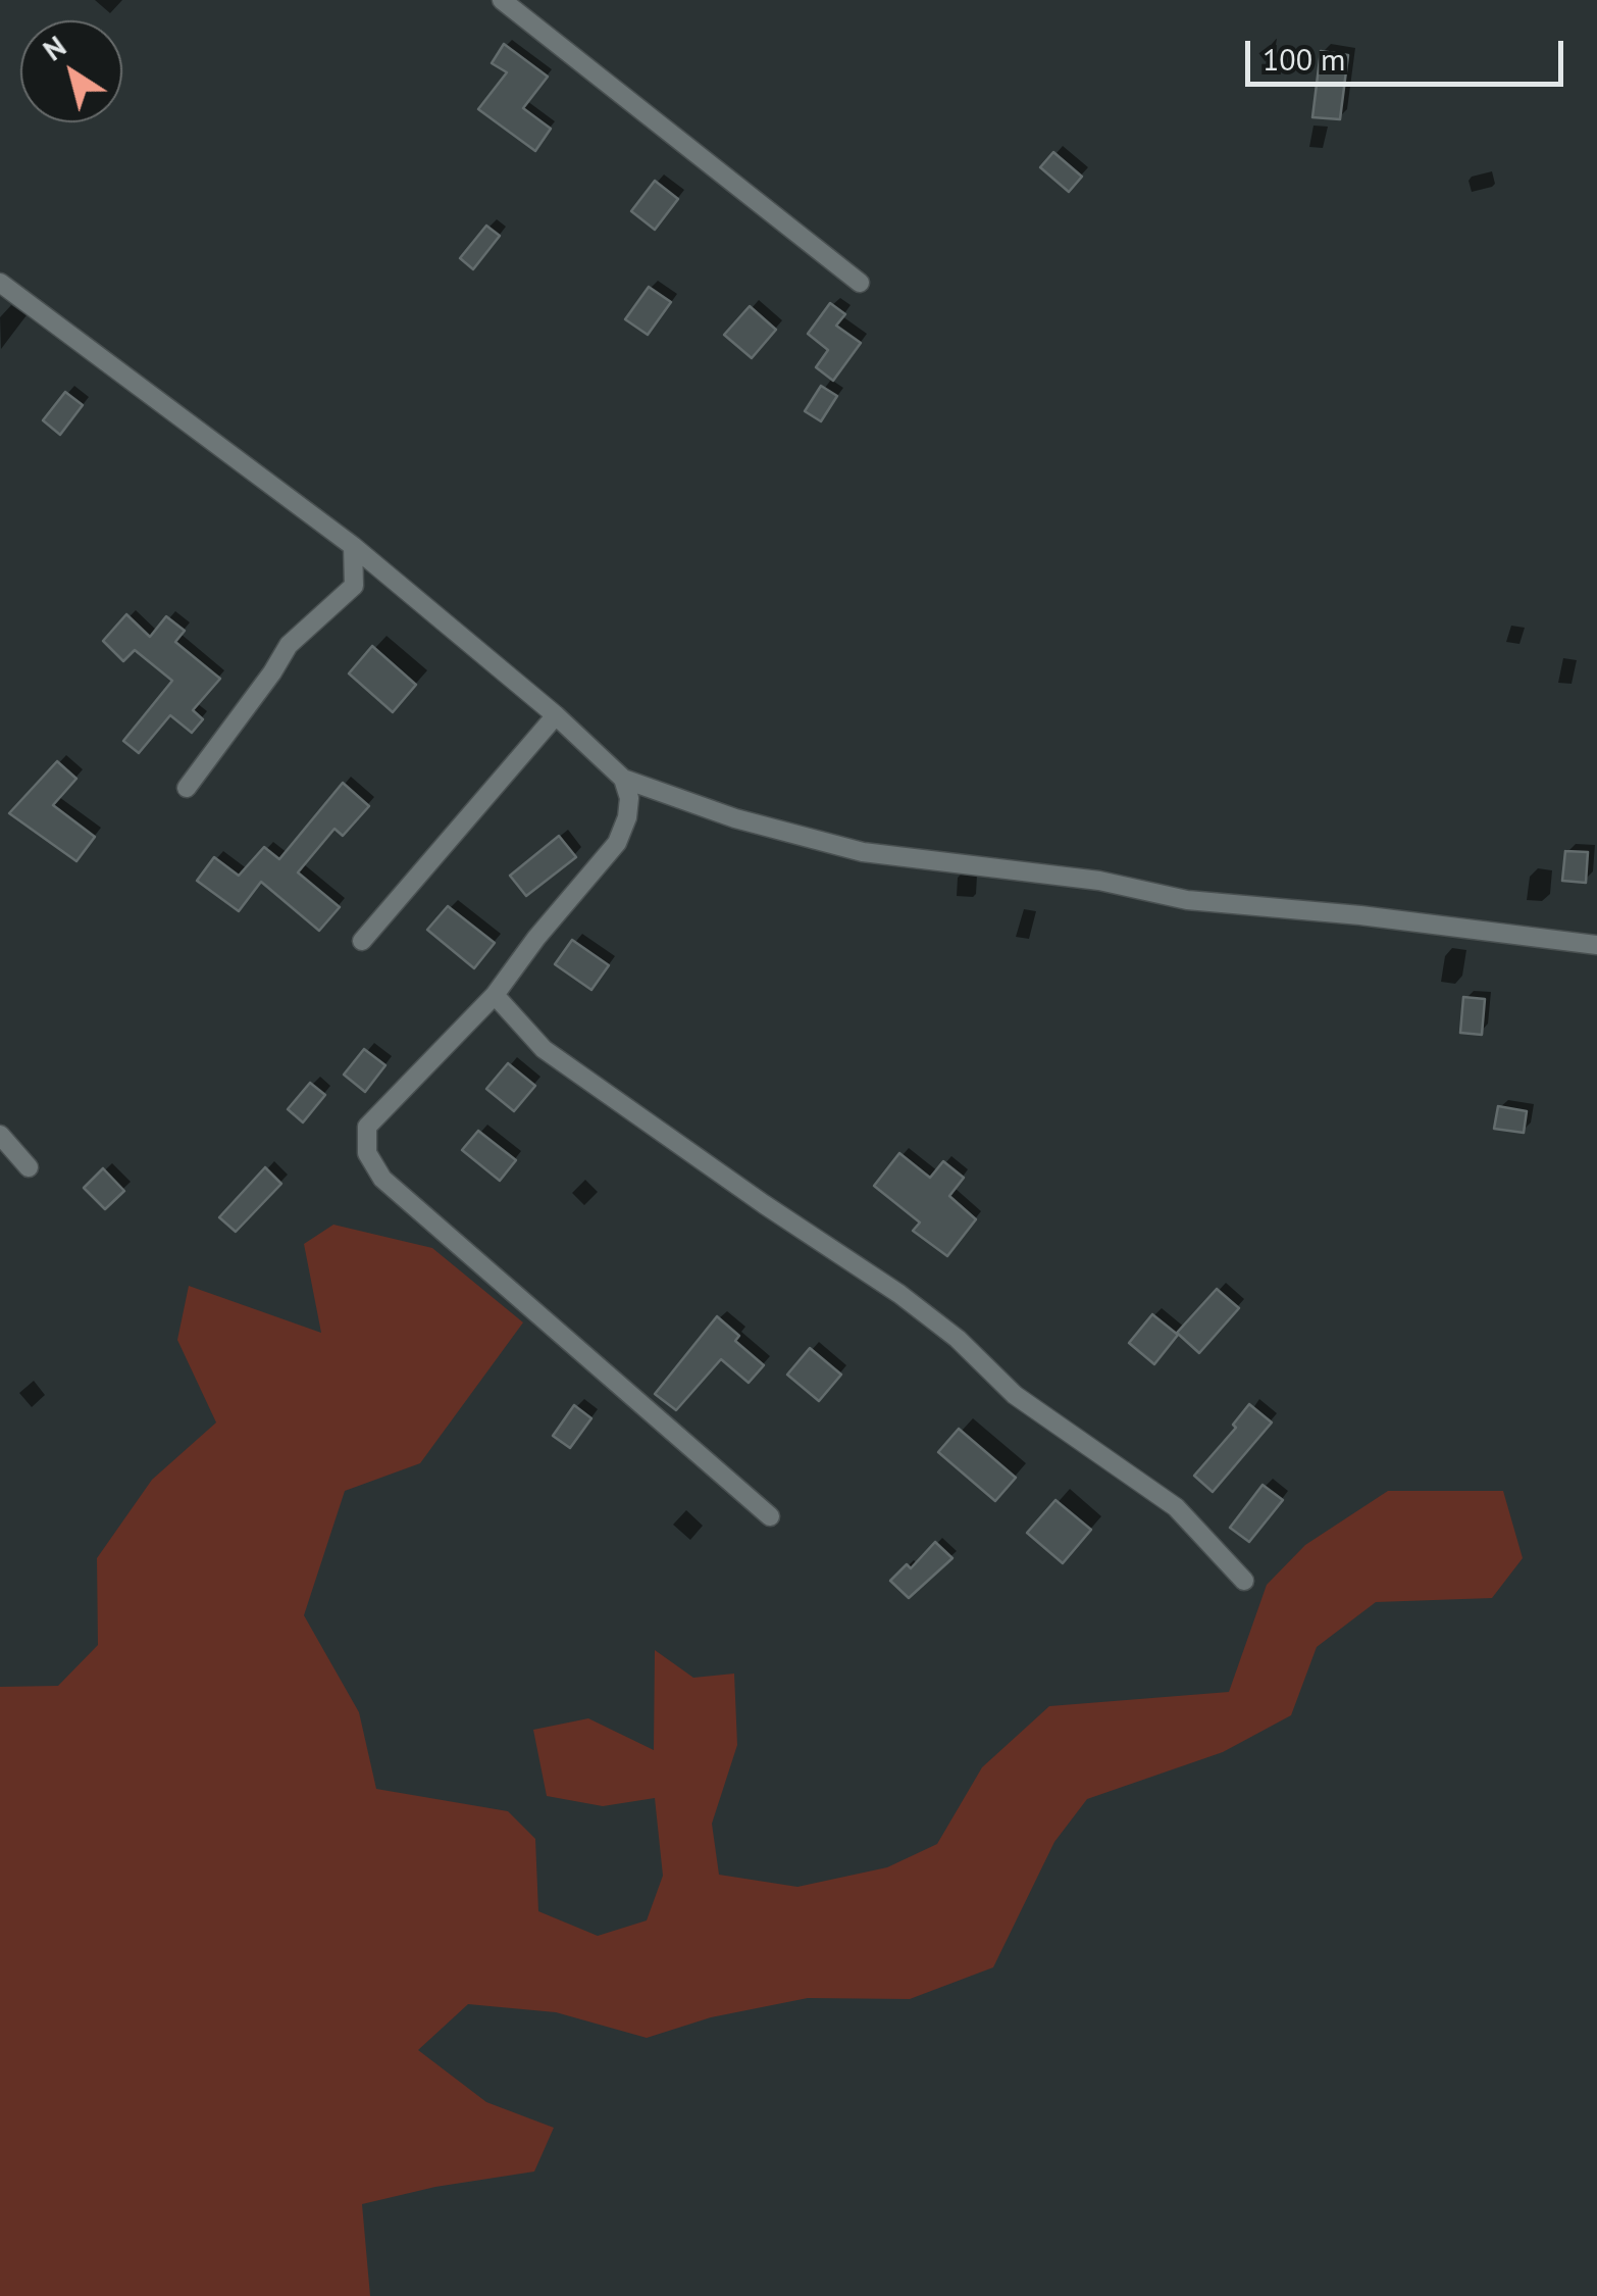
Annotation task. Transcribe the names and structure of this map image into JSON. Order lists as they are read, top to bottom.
{
  "scale_bar": "100 m",
  "north": "top left"
}
